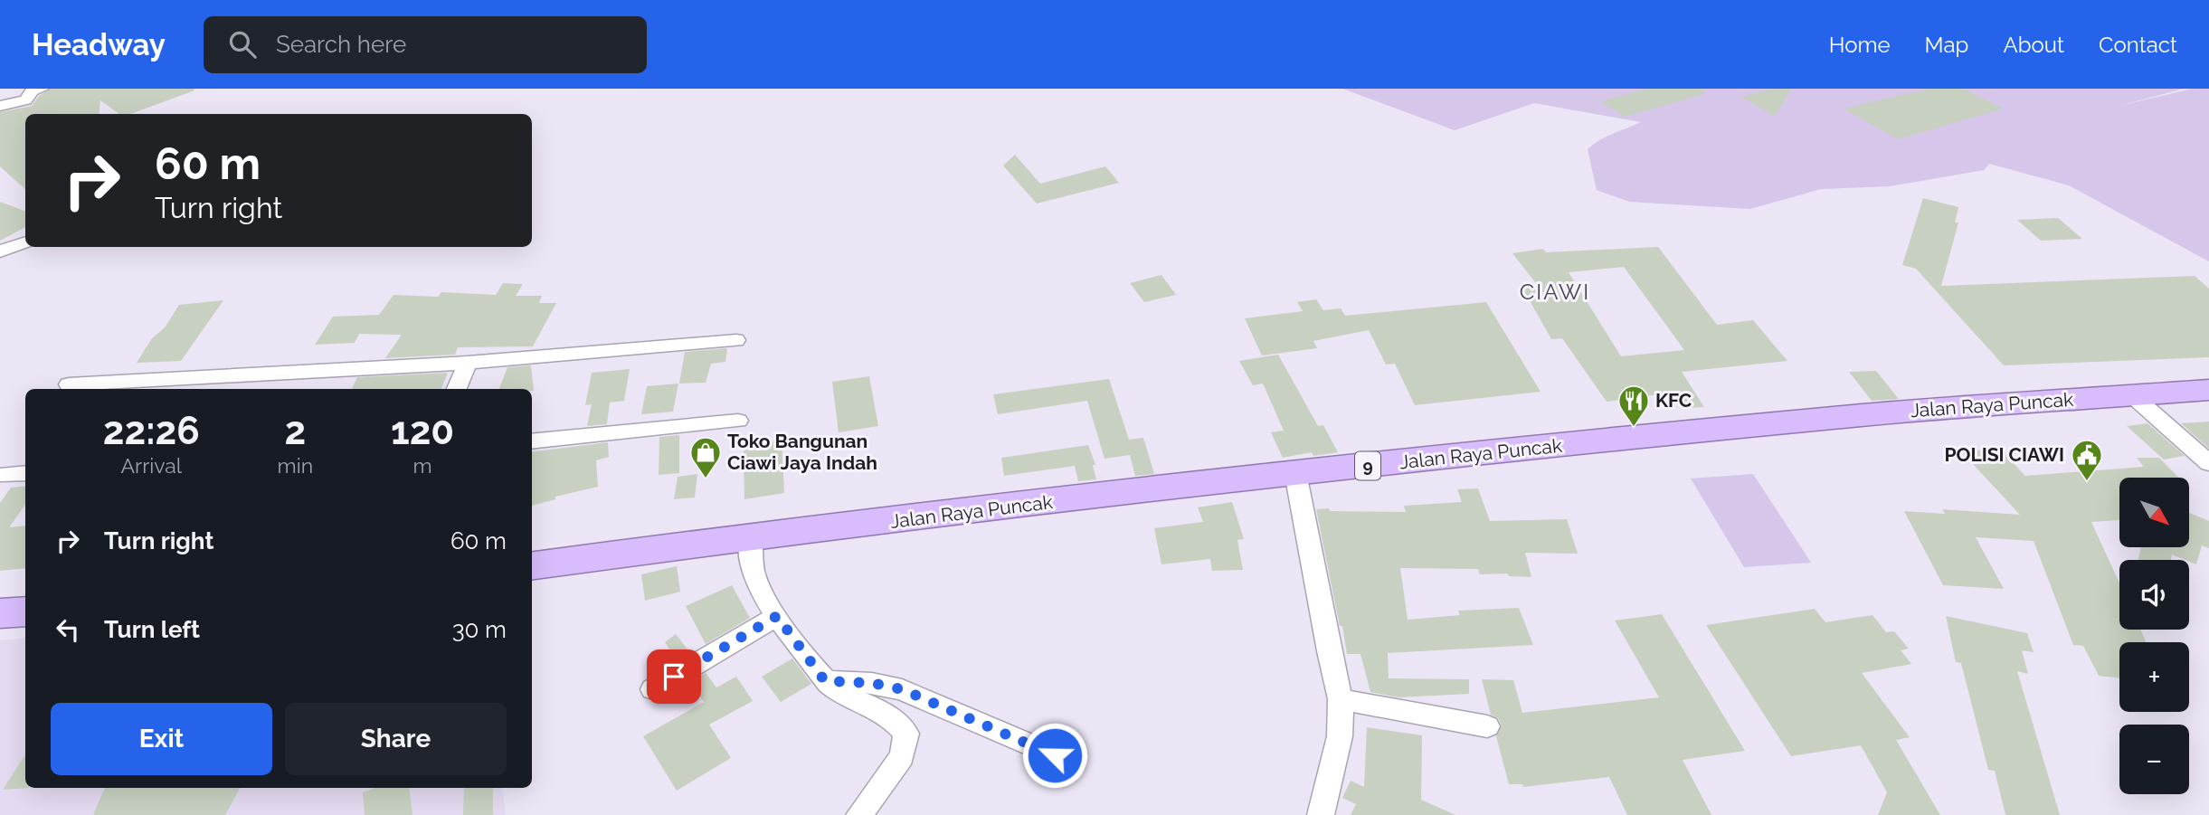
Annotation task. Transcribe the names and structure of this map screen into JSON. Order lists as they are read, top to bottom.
{
  "streets": {
    "highway": ["Jalan Raya Puncak", "9"]
  },
  "districts": ["CIAWI"],
  "places": {
    "restaurant": ["KFC"],
    "shop": ["Toko Bangunan Ciawi Jaya Indah"],
    "public building": ["POLISI CIAWI"]
  },
  "north": "bottom right",
  "page": {
    "header": "Headway",
    "search": "Search here",
    "nav": [
      "Home",
      "Map",
      "About",
      "Contact"
    ],
    "turn": ["60 m", "Turn right"],
    "eta": [
      "22:26",
      "Arrival",
      "2",
      "min",
      "120",
      "m"
    ],
    "map_buttons": ["+", "−"],
    "list": [
      {
        "name": "Turn right",
        "value": "60 m"
      },
      {
        "name": "Turn left",
        "value": "30 m"
      }
    ],
    "buttons": ["Exit", "Share"]
  }
}
